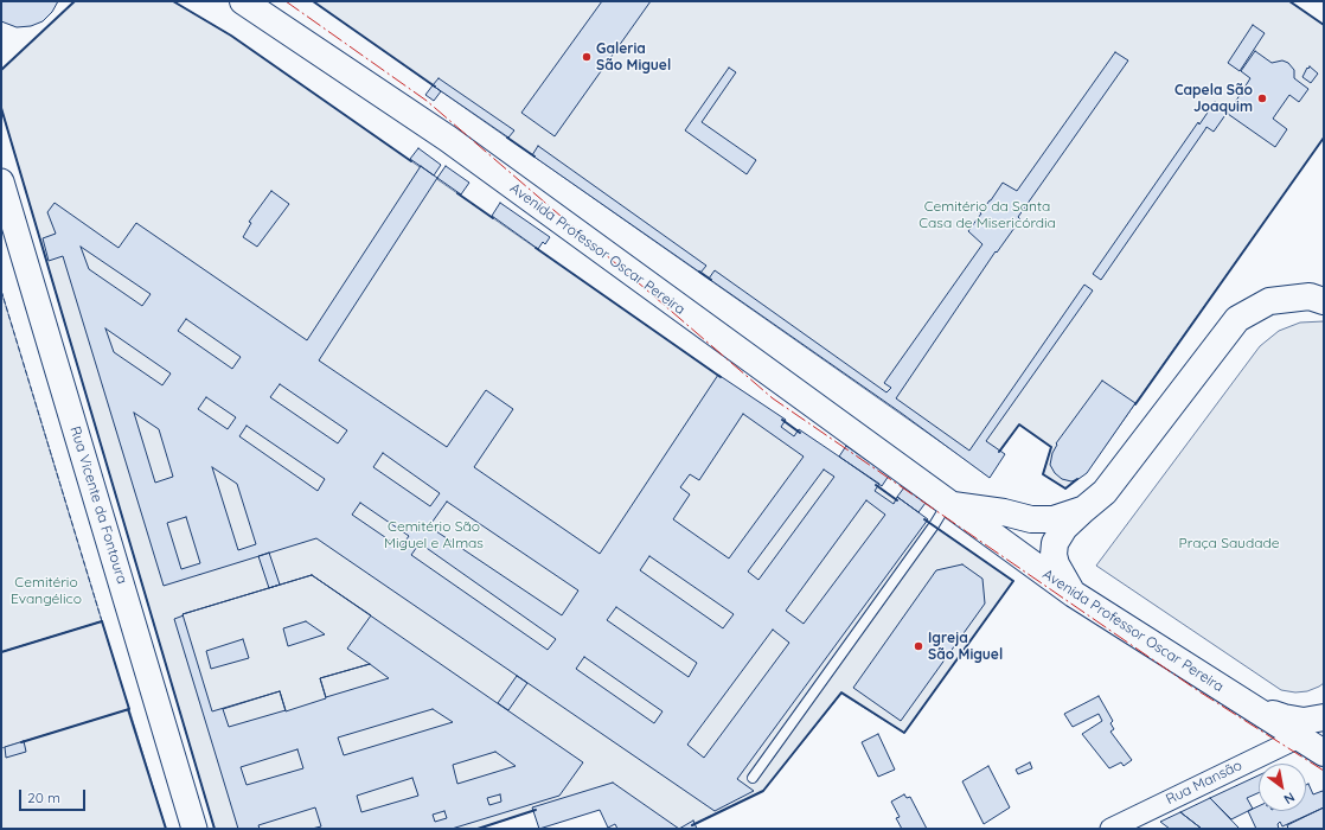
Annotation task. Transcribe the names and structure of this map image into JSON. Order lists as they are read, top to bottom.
{
  "streets": {
    "main road": ["Avenida Professor Oscar Pereira"],
    "street": ["Rua Vicente da Fontoura", "Rua Mansão"]
  },
  "crossings": [
    ["Avenida Professor Oscar Pereira", "Rua Mansão"]
  ],
  "parks": [
    "Cemitério da Santa Casa de Misericórdia",
    "Cemitério São Miguel e Almas",
    "Praça Saudade",
    "Cemitério Evangélico"
  ],
  "places": ["Galeria São Miguel", "Capela São Joaquim", "Igreja São Miguel"],
  "scale_bar": "20 m",
  "north": "bottom right"
}
